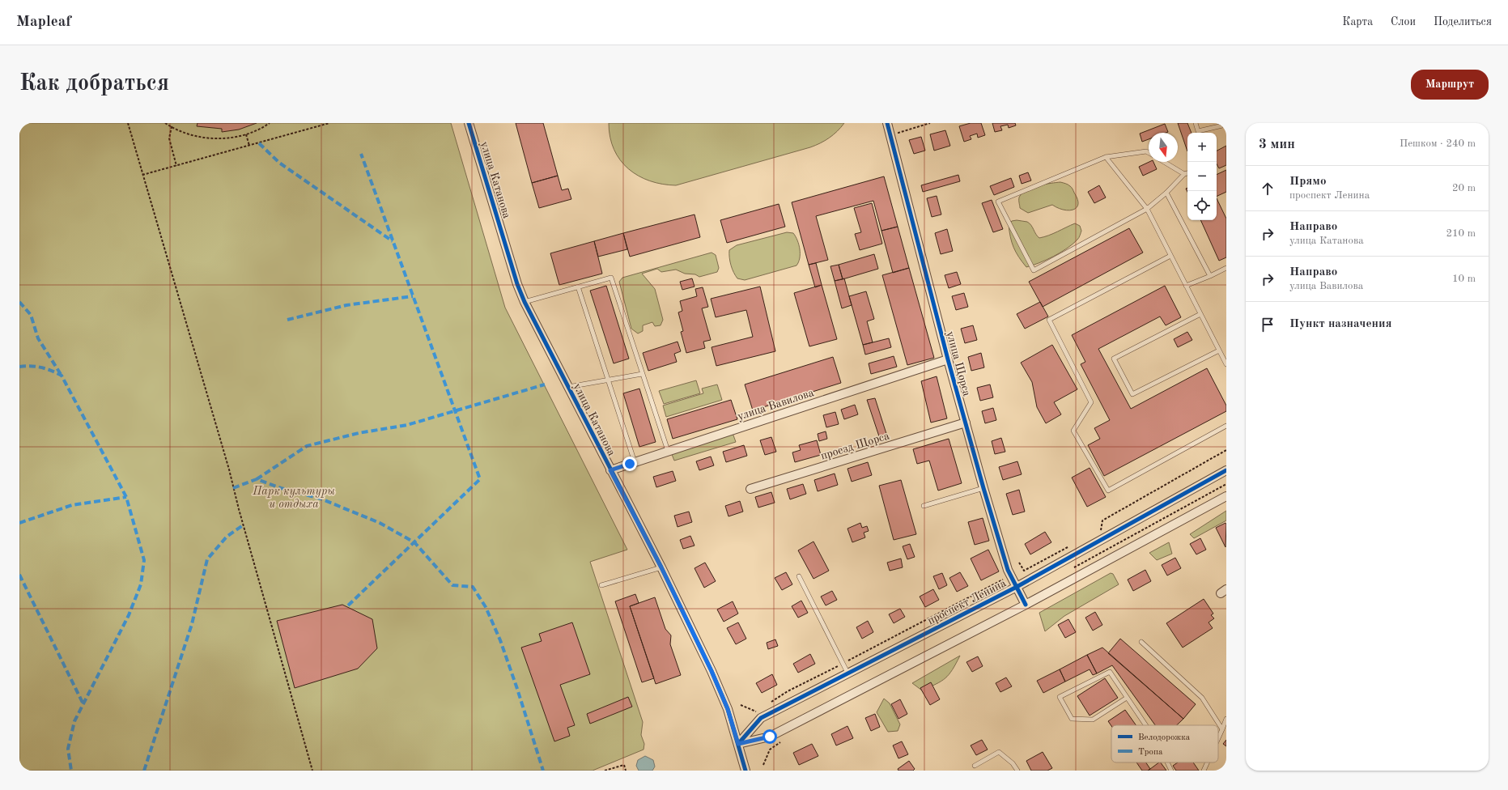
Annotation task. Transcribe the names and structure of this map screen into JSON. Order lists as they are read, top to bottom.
{
  "streets": {
    "street": [
      "улица Катанова",
      "улица Щорса",
      "улица Вавилова",
      "проезд Щорса",
      "проспект Ленина"
    ]
  },
  "crossings": [
    ["улица Катанова", "улица Вавилова"],
    ["улица Катанова", "проспект Ленина"],
    ["улица Щорса", "улица Вавилова"],
    ["улица Щорса", "проезд Щорса"],
    ["улица Щорса", "проспект Ленина"]
  ],
  "parks": ["Парк культуры и отдыха"],
  "legend": ["Велодорожка", "Тропа"],
  "north": "bottom",
  "page": {
    "header": "Mapleaf",
    "nav": ["Карта", "Слои", "Поделиться"],
    "buttons": "Маршрут",
    "title": "Как добраться",
    "heading": ["3 мин", "Пешком · 240 m"],
    "map_buttons": ["+", "−"],
    "list": [
      ["Прямо", "проспект Ленина", "20 m"],
      ["Направо", "улица Катанова", "210 m"],
      ["Направо", "улица Вавилова", "10 m"],
      "Пункт назначения"
    ]
  }
}
